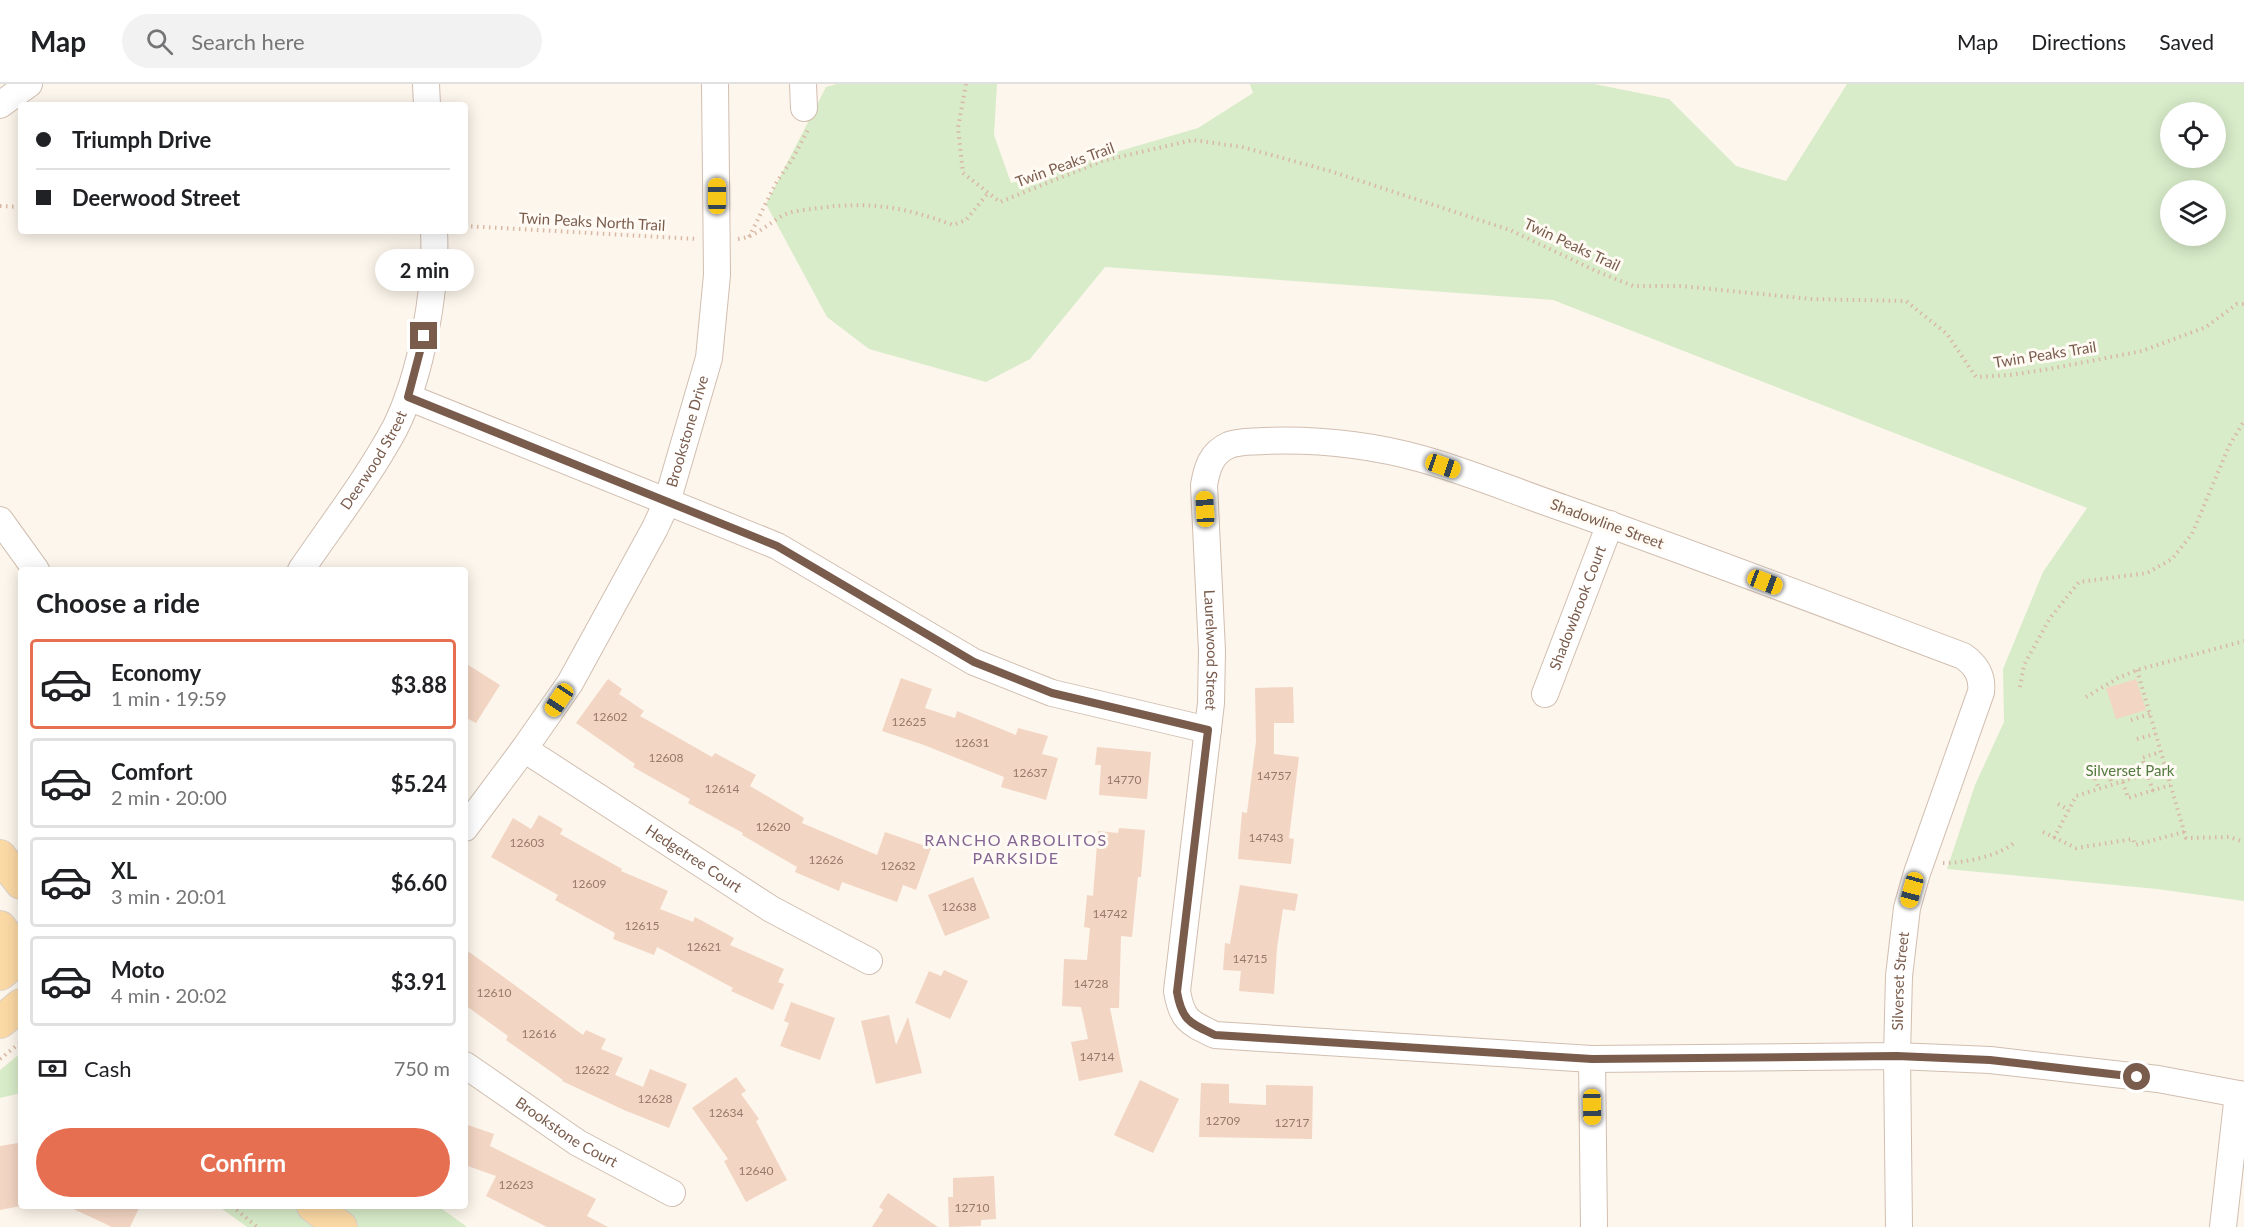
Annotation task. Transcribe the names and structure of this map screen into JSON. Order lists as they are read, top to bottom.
{
  "streets": {
    "street": [
      "Brookstone Drive",
      "Deerwood Street",
      "Shadowline Street",
      "Shadowbrook Court",
      "Laurelwood Street",
      "Hedgetree Court",
      "Silverset Street",
      "Brookstone Court"
    ],
    "path": ["Twin Peaks Trail", "Twin Peaks North Trail"]
  },
  "crossings": [
    ["Twin Peaks North Trail", "Brookstone Drive"],
    ["Brookstone Drive", "Hedgetree Court"],
    ["Shadowline Street", "Shadowbrook Court"],
    ["Shadowline Street", "Laurelwood Street"],
    ["Shadowline Street", "Silverset Street"]
  ],
  "districts": ["RANCHO ARBOLITOS PARKSIDE"],
  "parks": ["Silverset Park"],
  "house_numbers": [
    "12602",
    "12625",
    "12631",
    "12608",
    "12637",
    "14757",
    "14770",
    "12614",
    "12620",
    "14743",
    "12603",
    "12626",
    "12632",
    "12609",
    "12638",
    "14742",
    "12615",
    "12621",
    "14715",
    "14728",
    "12610",
    "12616",
    "14714",
    "12622",
    "12628",
    "12634",
    "12709",
    "12717",
    "12640",
    "12623",
    "12710"
  ],
  "page": {
    "header": "Map",
    "search": "Search here",
    "nav": ["Map", "Directions", "Saved"],
    "banner": ["Triumph Drive", "Deerwood Street"],
    "bubble": "2 min",
    "heading": "Choose a ride",
    "list": [
      {
        "name": "Economy",
        "note": "1 min · 19:59",
        "value": "$3.88"
      },
      {
        "name": "Comfort",
        "note": "2 min · 20:00",
        "value": "$5.24"
      },
      {
        "name": "XL",
        "note": "3 min · 20:01",
        "value": "$6.60"
      },
      {
        "name": "Moto",
        "note": "4 min · 20:02",
        "value": "$3.91"
      }
    ],
    "pay": ["Cash", "750 m"],
    "buttons": "Confirm"
  }
}
